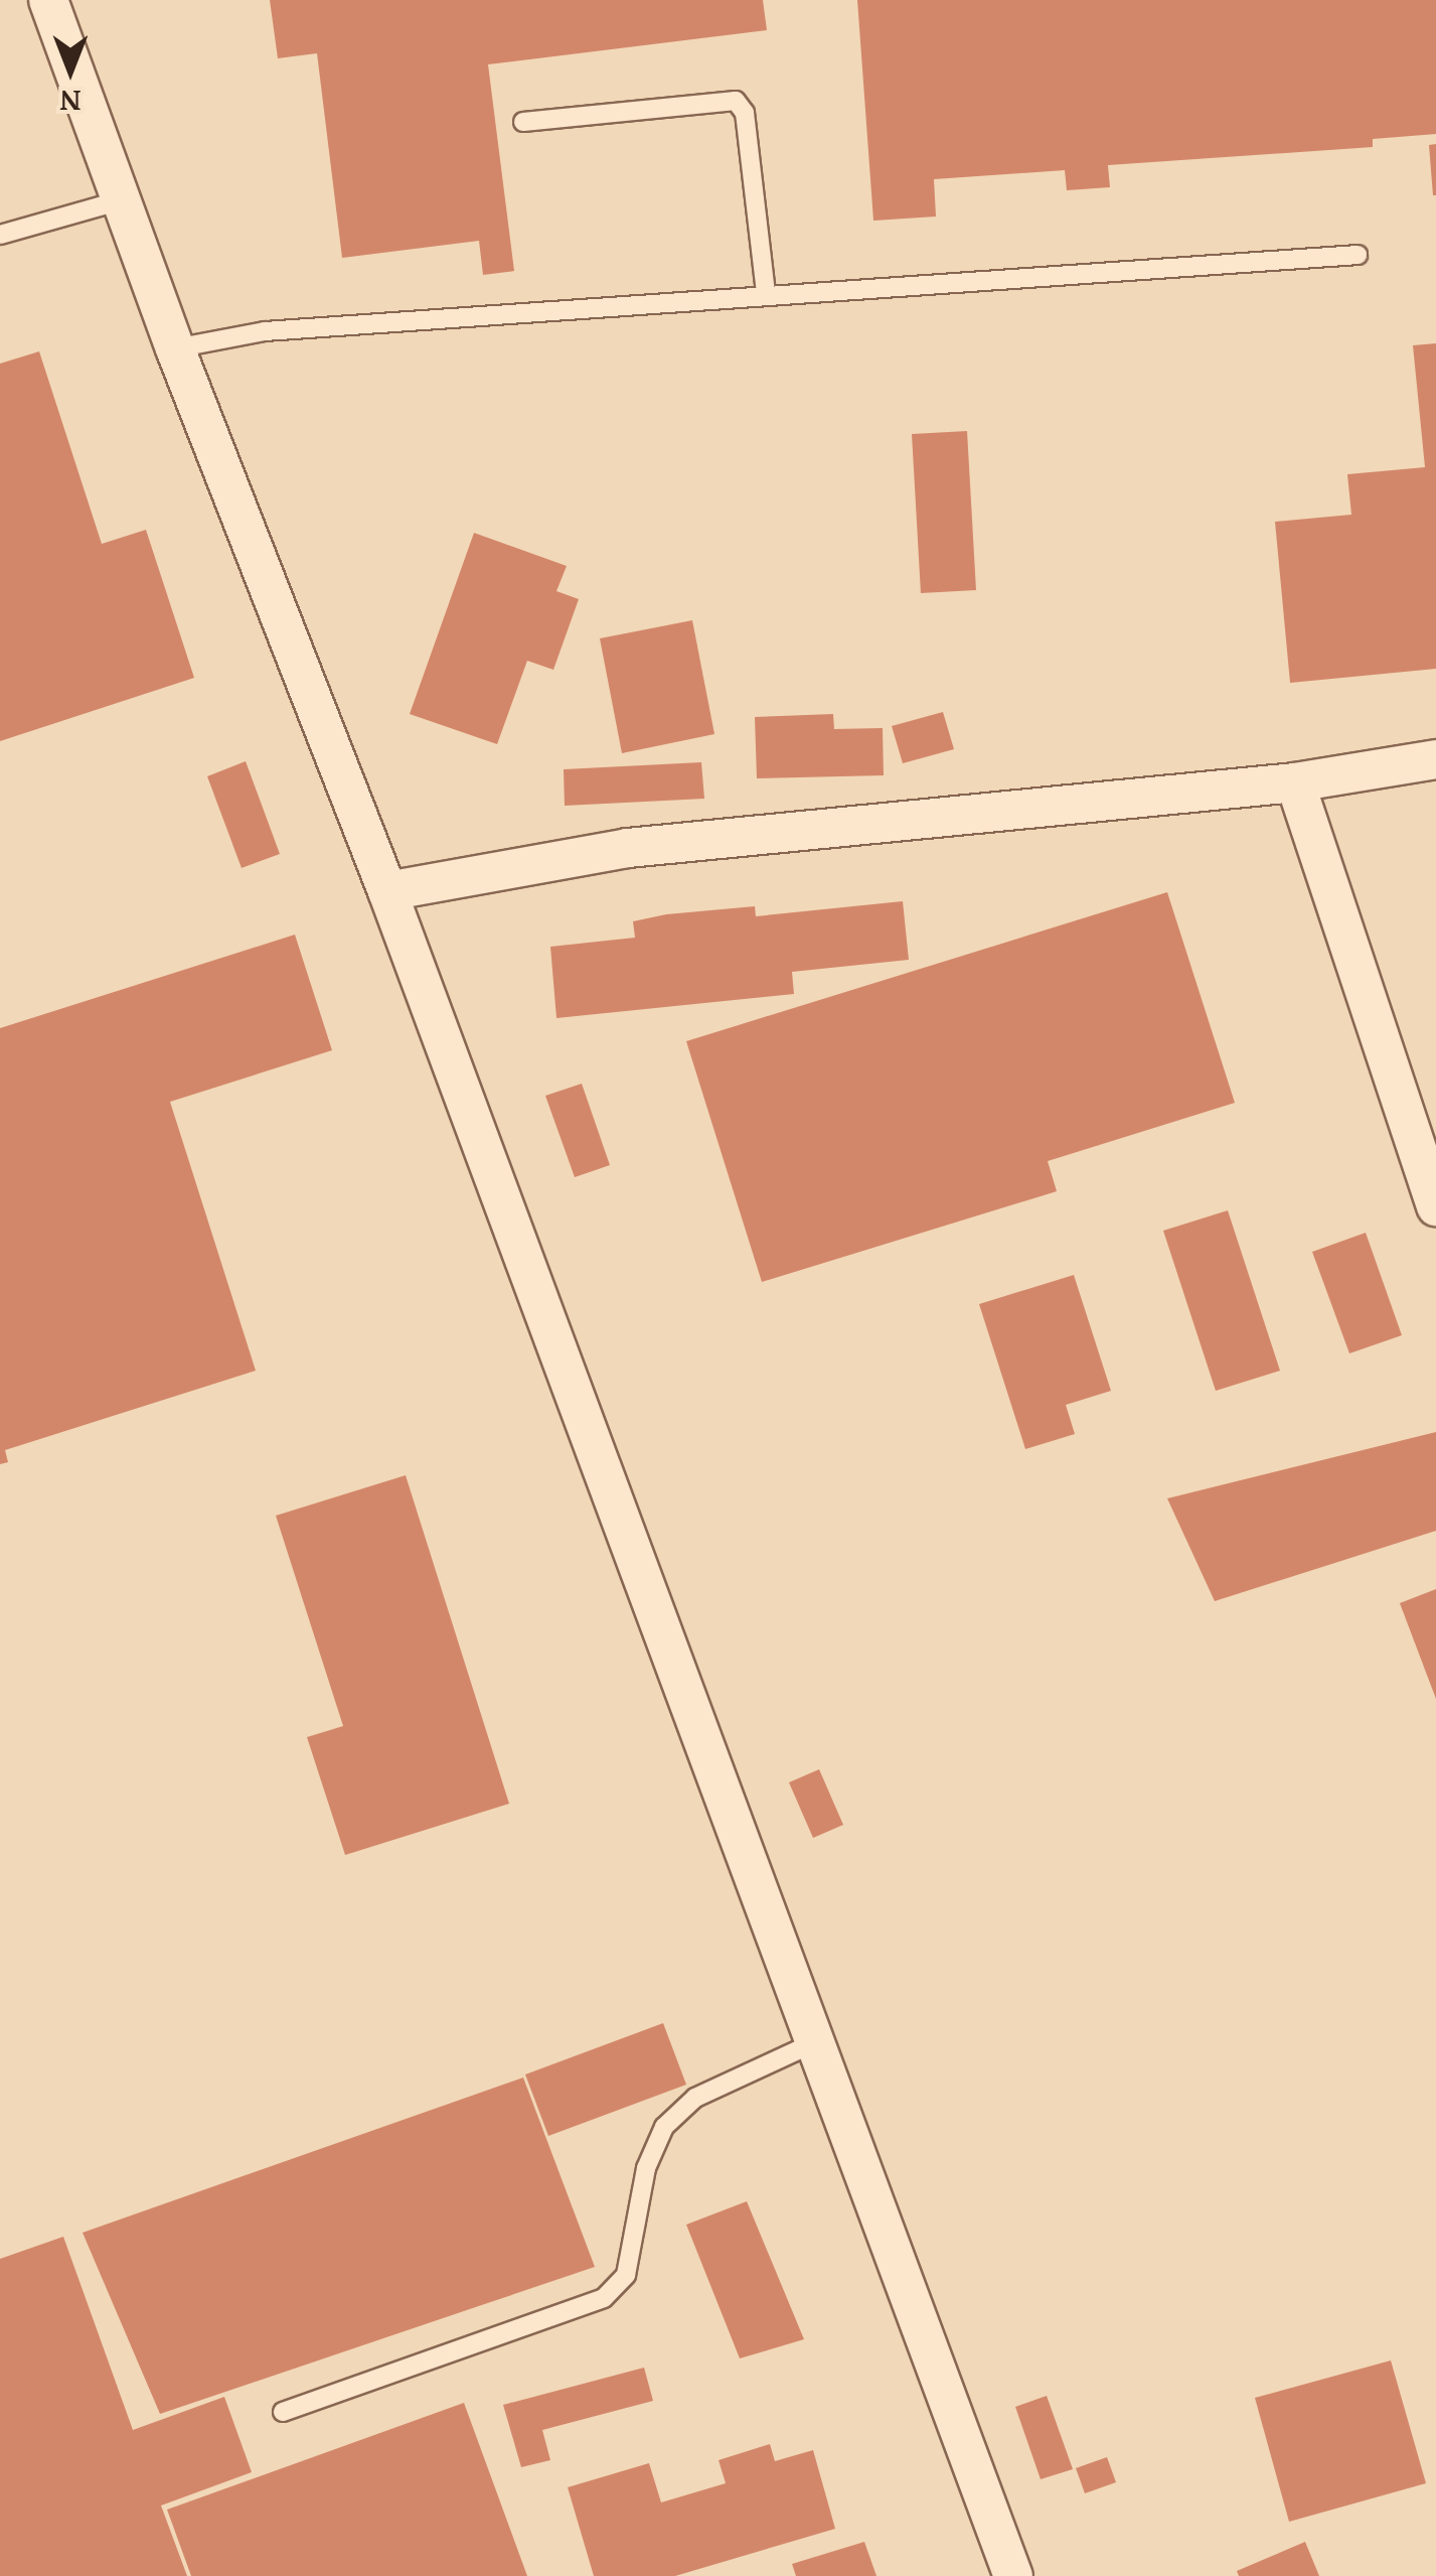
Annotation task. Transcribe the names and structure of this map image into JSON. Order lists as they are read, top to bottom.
{
  "north": "bottom"
}
